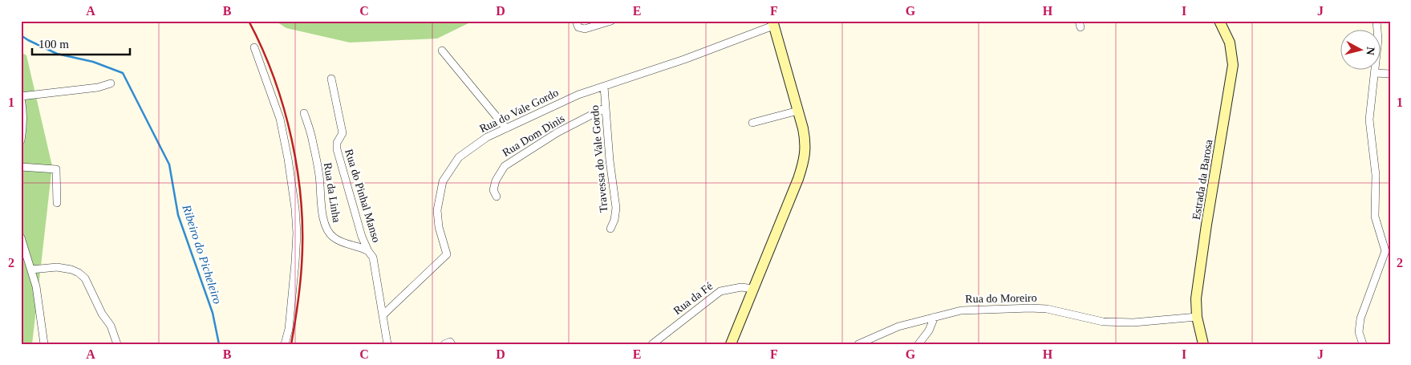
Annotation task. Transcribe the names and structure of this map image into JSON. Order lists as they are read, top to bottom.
{
  "streets": {
    "main road": ["Estrada da Barosa"],
    "street": [
      "Rua do Vale Gordo",
      "Rua Dom Dinis",
      "Travessa do Vale Gordo",
      "Rua da Linha",
      "Rua do Pinhal Manso",
      "Rua da Fé",
      "Rua do Moreiro"
    ]
  },
  "crossings": [
    ["Rua do Vale Gordo", "Travessa do Vale Gordo"],
    ["Rua do Vale Gordo", "Rua do Pinhal Manso"],
    ["Rua Dom Dinis", "Travessa do Vale Gordo"],
    ["Estrada da Barosa", "Rua do Moreiro"],
    ["Rua da Linha", "Rua do Pinhal Manso"]
  ],
  "water": ["Ribeiro do Picheleiro"],
  "scale_bar": "100 m",
  "north": "right",
  "grid": {
    "columns": [
      "A",
      "B",
      "C",
      "D",
      "E",
      "F",
      "G",
      "H",
      "I",
      "J"
    ],
    "rows": ["1", "2"]
  }
}
